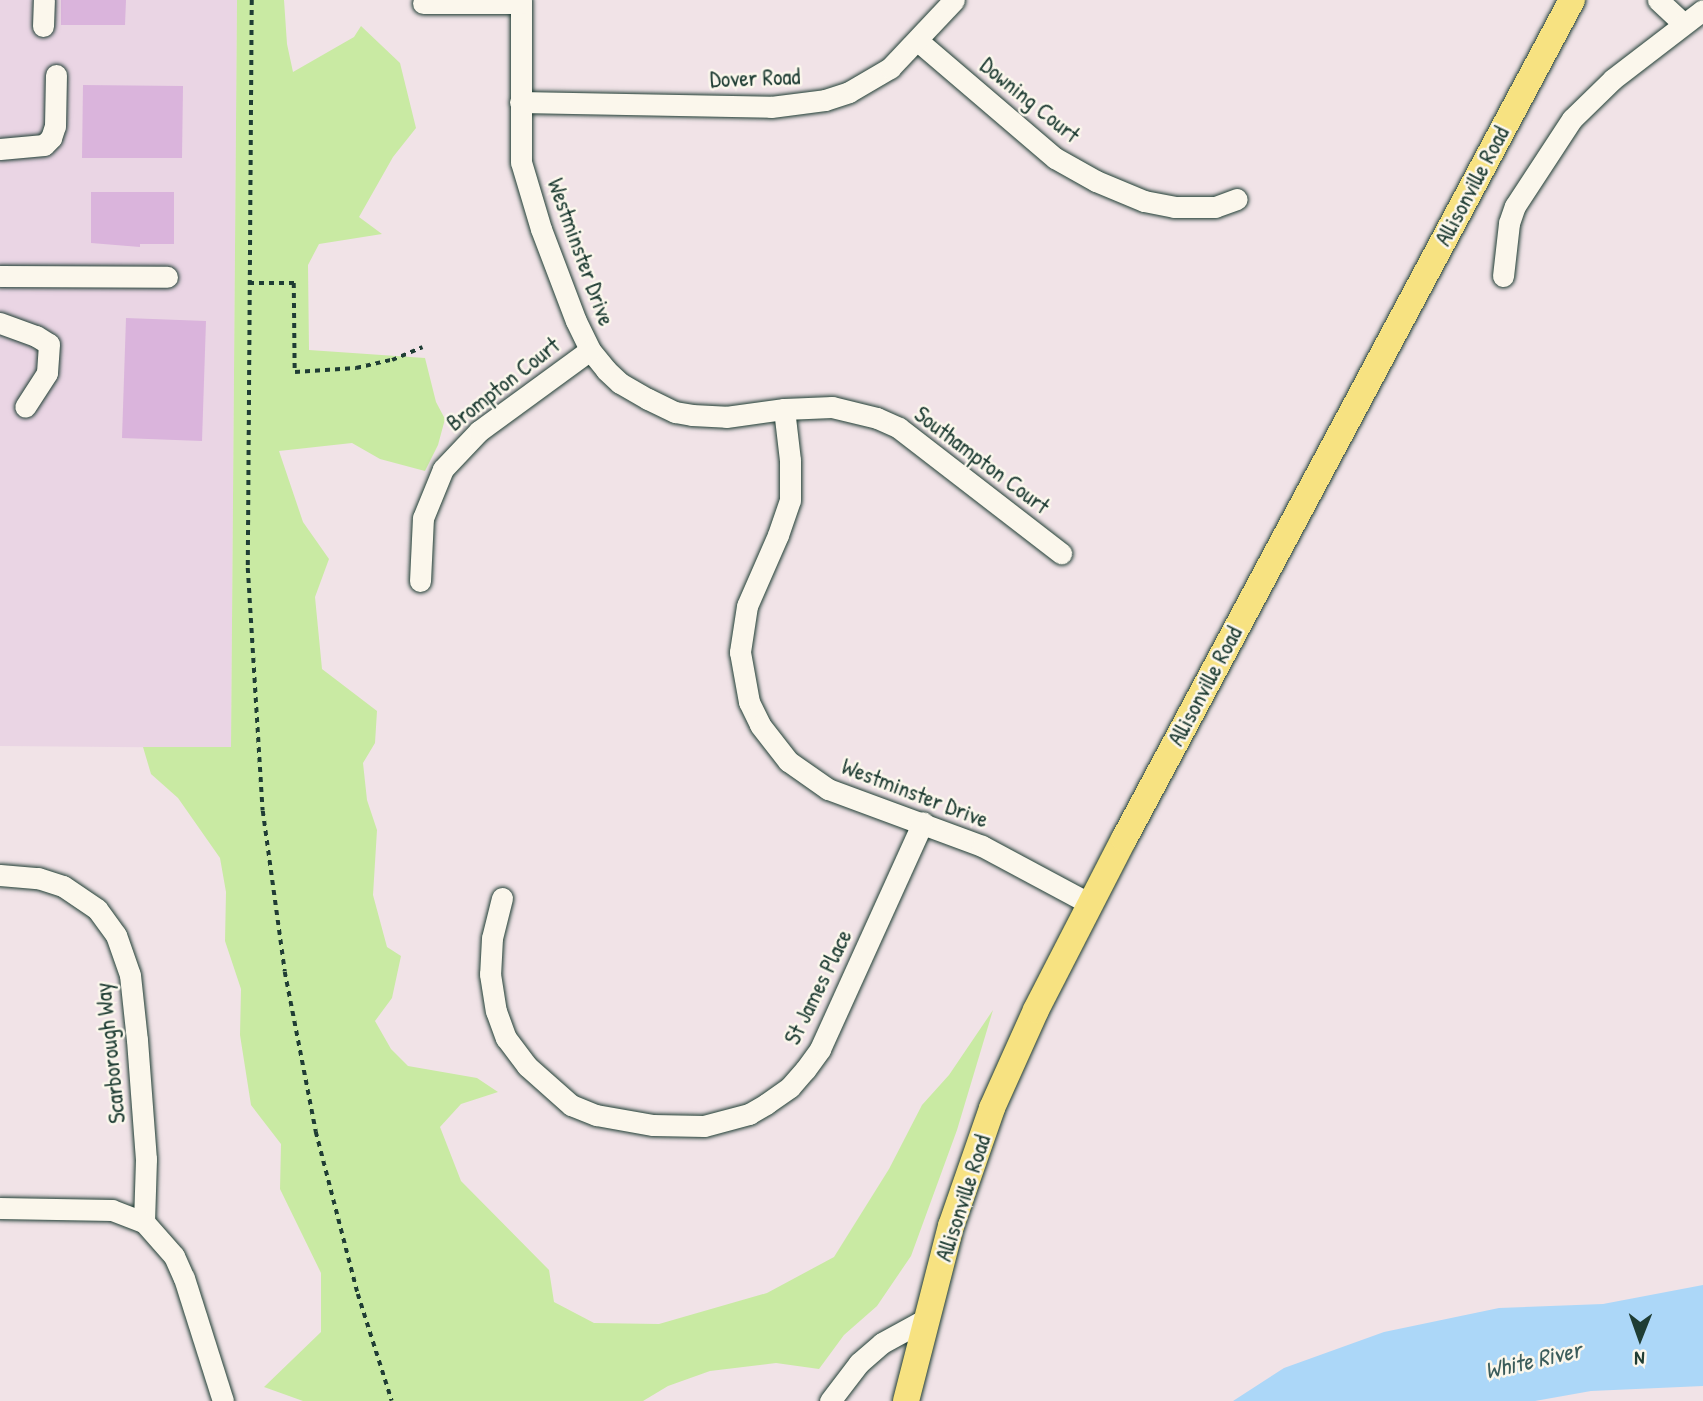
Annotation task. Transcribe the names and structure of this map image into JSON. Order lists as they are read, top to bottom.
{
  "streets": {
    "main road": ["Allisonville Road"],
    "street": [
      "Dover Road",
      "Downing Court",
      "Westminster Drive",
      "Brompton Court",
      "Southampton Court",
      "St James Place",
      "Scarborough Way"
    ]
  },
  "crossings": [
    ["Dover Road", "Downing Court"],
    ["Dover Road", "Westminster Drive"],
    ["Allisonville Road", "Westminster Drive"],
    ["Westminster Drive", "Brompton Court"],
    ["Westminster Drive", "Southampton Court"],
    ["Westminster Drive", "St James Place"]
  ],
  "water": ["White River"],
  "north": "bottom"
}
